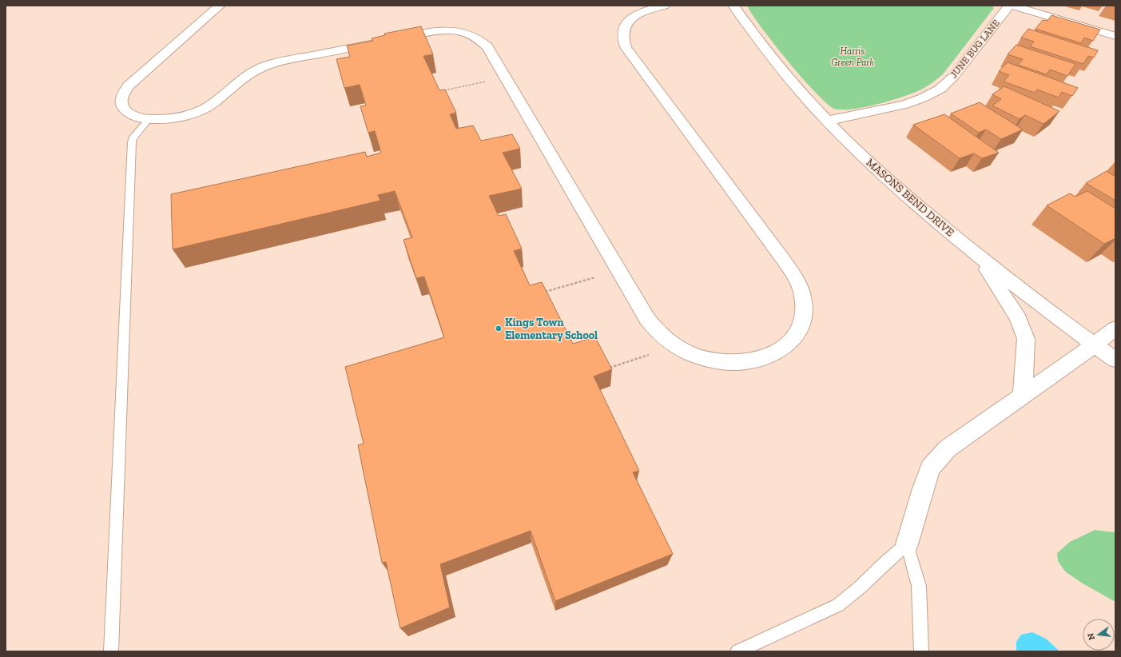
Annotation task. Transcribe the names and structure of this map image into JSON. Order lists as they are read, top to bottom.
{
  "streets": {
    "street": ["JUNE BUG LANE", "MASONS BEND DRIVE"]
  },
  "crossings": [
    ["JUNE BUG LANE", "MASONS BEND DRIVE"]
  ],
  "parks": ["Harris Green Park"],
  "places": ["Kings Town Elementary School"],
  "north": "left"
}
